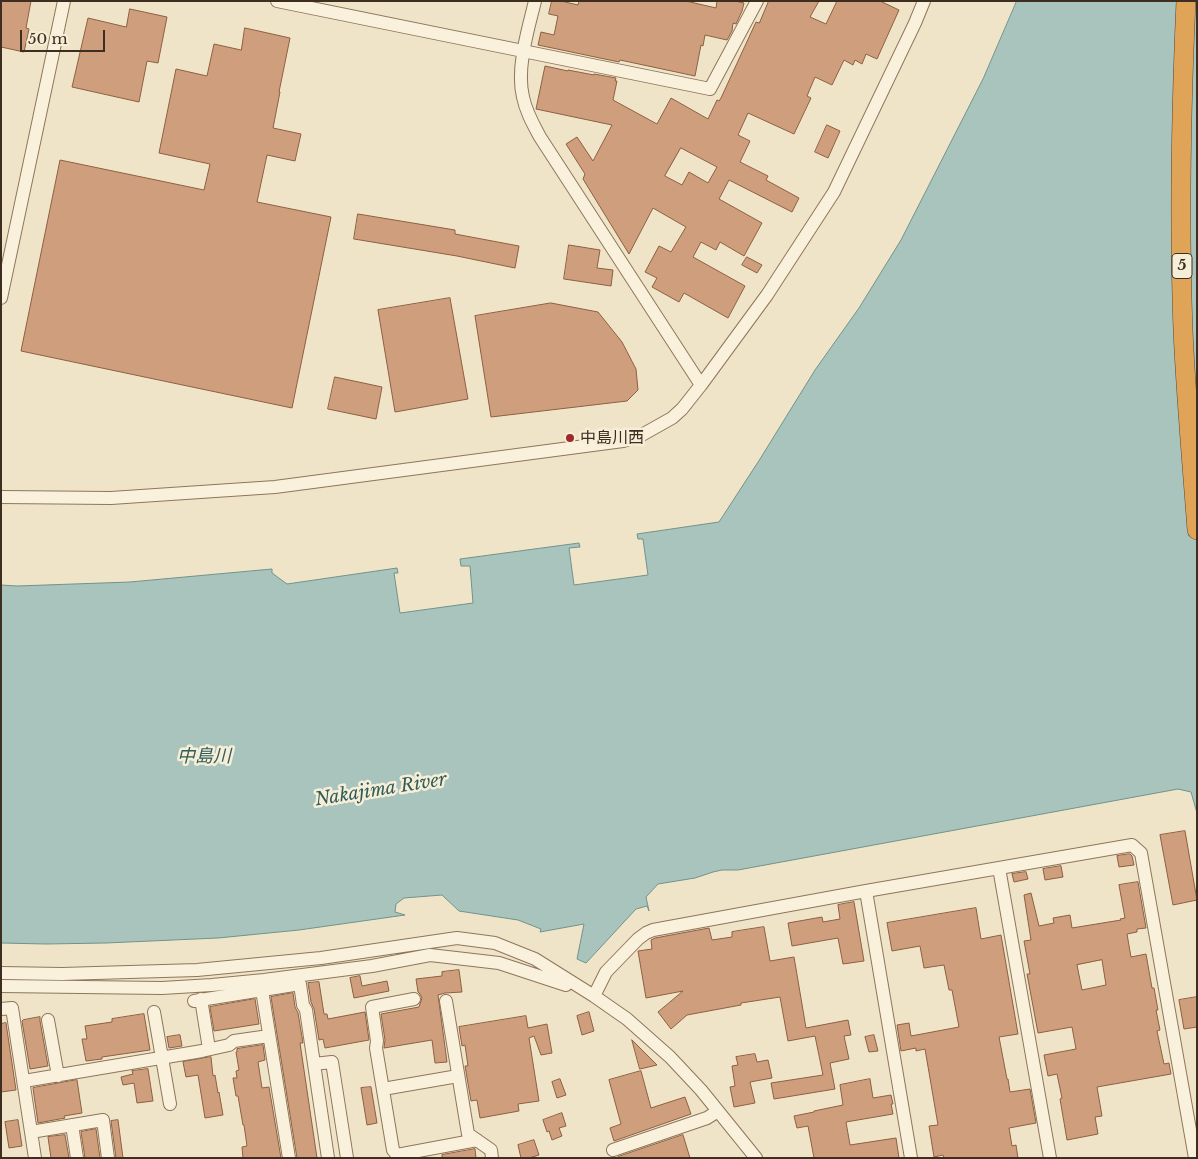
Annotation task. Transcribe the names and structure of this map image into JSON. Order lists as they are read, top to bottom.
{
  "streets": {
    "highway": ["5"]
  },
  "water": ["中島川", "Nakajima River"],
  "places": ["中島川西"],
  "scale_bar": "50 m"
}
